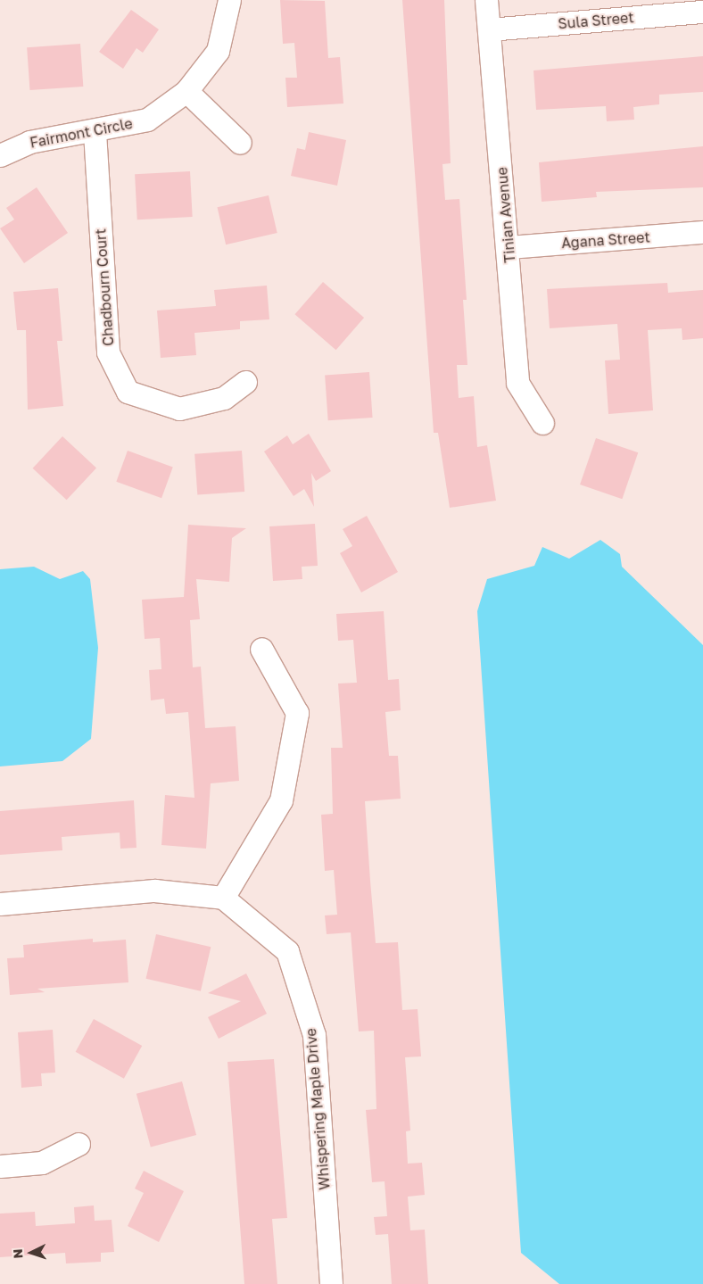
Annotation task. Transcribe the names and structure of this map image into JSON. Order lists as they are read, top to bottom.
{
  "streets": {
    "street": [
      "Sula Street",
      "Fairmont Circle",
      "Tinian Avenue",
      "Agana Street",
      "Chadbourn Court",
      "Whispering Maple Drive"
    ]
  },
  "crossings": [
    ["Sula Street", "Tinian Avenue"],
    ["Fairmont Circle", "Chadbourn Court"],
    ["Tinian Avenue", "Agana Street"]
  ],
  "north": "left"
}
